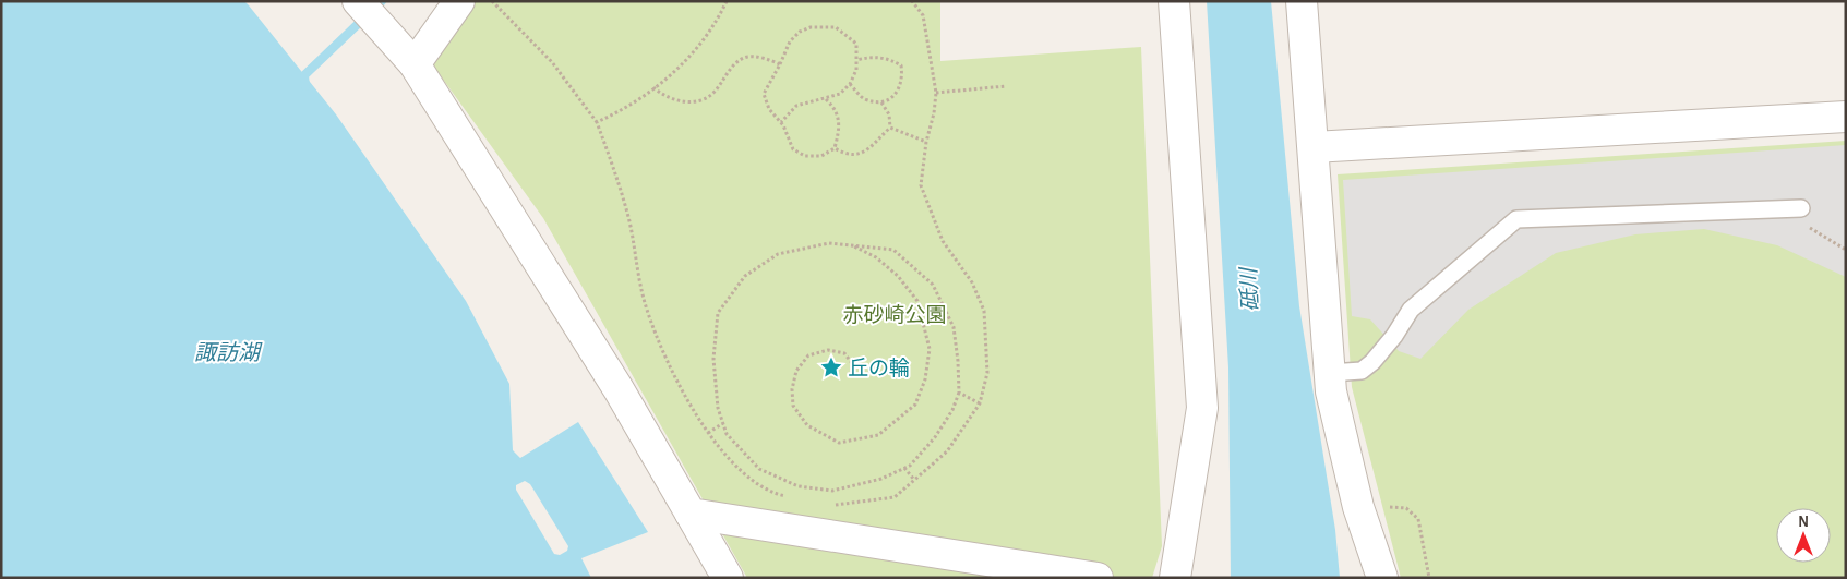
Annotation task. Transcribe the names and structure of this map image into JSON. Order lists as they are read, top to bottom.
{
  "water": ["砥川", "諏訪湖"],
  "parks": ["赤砂崎公園"],
  "places": {
    "place": ["丘の輪"]
  },
  "north": "top"
}
